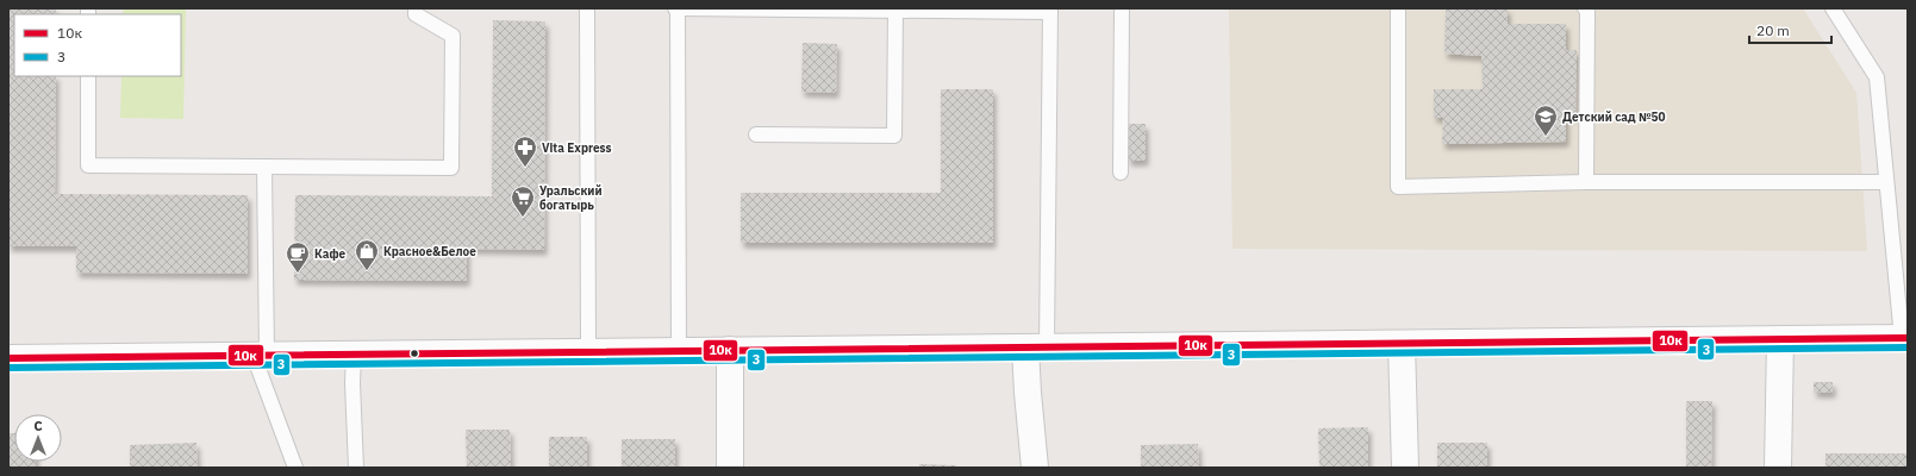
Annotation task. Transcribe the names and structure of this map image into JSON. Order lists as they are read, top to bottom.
{
  "places": {
    "school or university": ["Детский сад №50"],
    "pharmacy": ["Vita Express"],
    "supermarket": ["Уральский богатырь"],
    "shop": ["Красное&Белое"],
    "cafe": ["Кафе"]
  },
  "lines": ["transit line 10к", "transit line 3"],
  "legend": ["10к", "3"],
  "scale_bar": "20 m",
  "north": "top"
}
